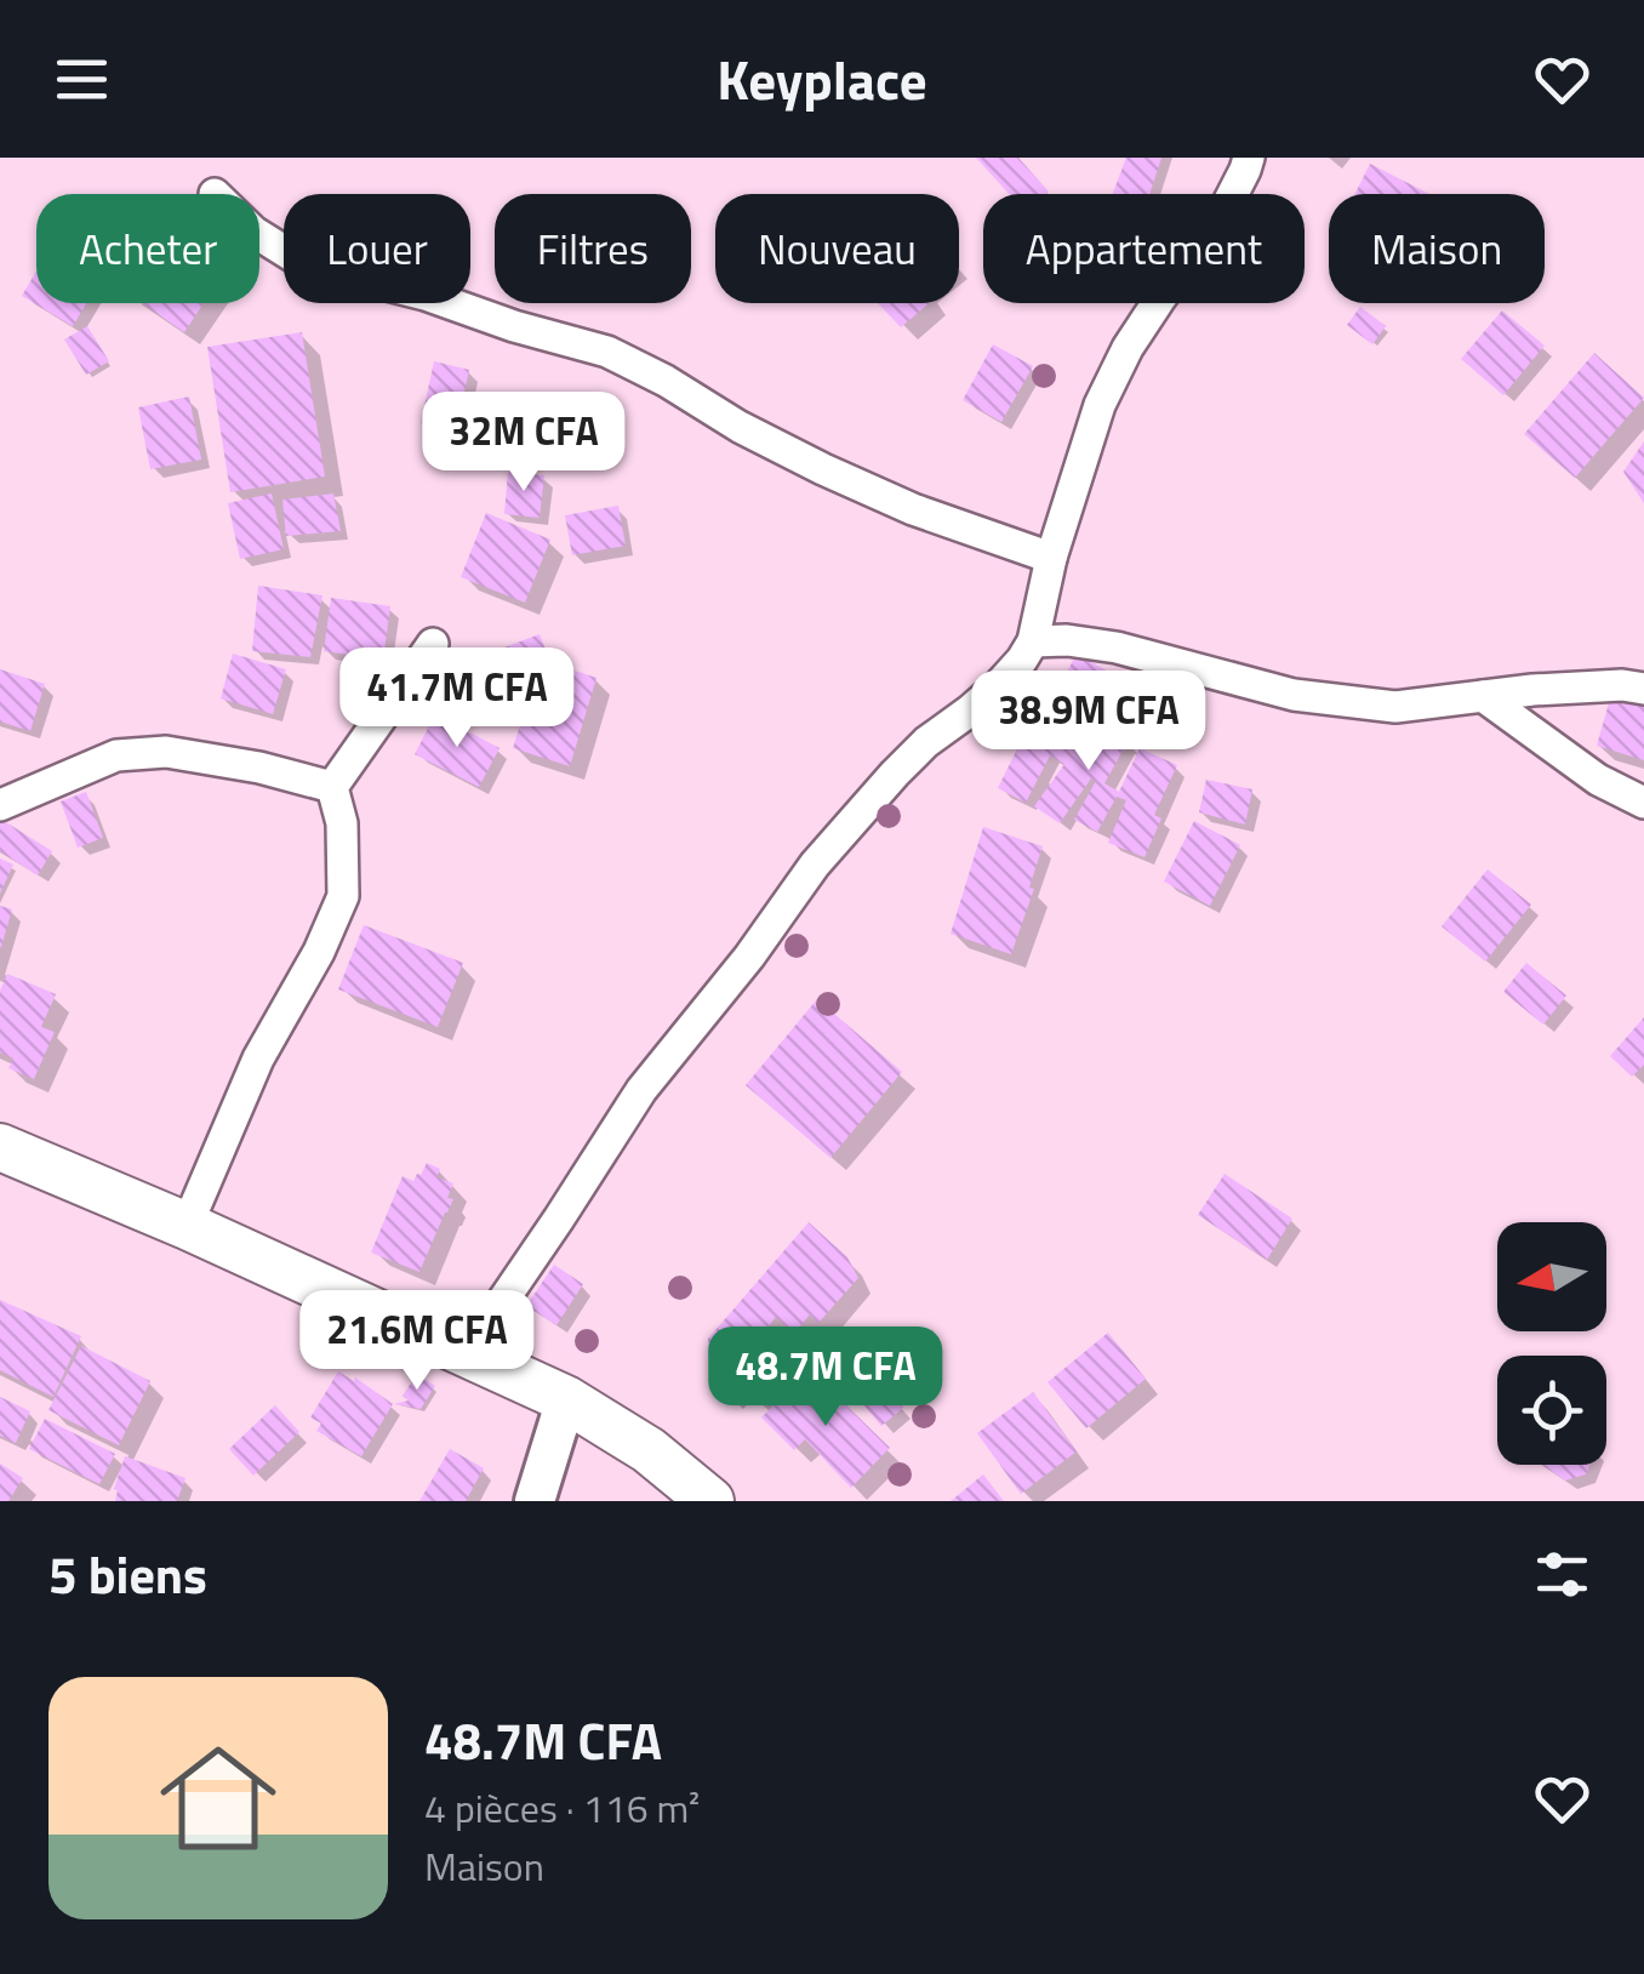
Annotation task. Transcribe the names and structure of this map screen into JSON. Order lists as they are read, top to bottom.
{
  "north": "left",
  "page": {
    "header": "Keyplace",
    "chip": [
      "Acheter",
      "Louer",
      "Filtres",
      "Nouveau",
      "Appartement",
      "Maison"
    ],
    "price": [
      "32M CFA",
      "41.7M CFA",
      "38.9M CFA",
      "21.6M CFA",
      "48.7M CFA"
    ],
    "heading": "5 biens",
    "list": [
      {
        "name": "48.7M CFA",
        "note": "4 pièces · 116 m² · Maison"
      }
    ]
  }
}
